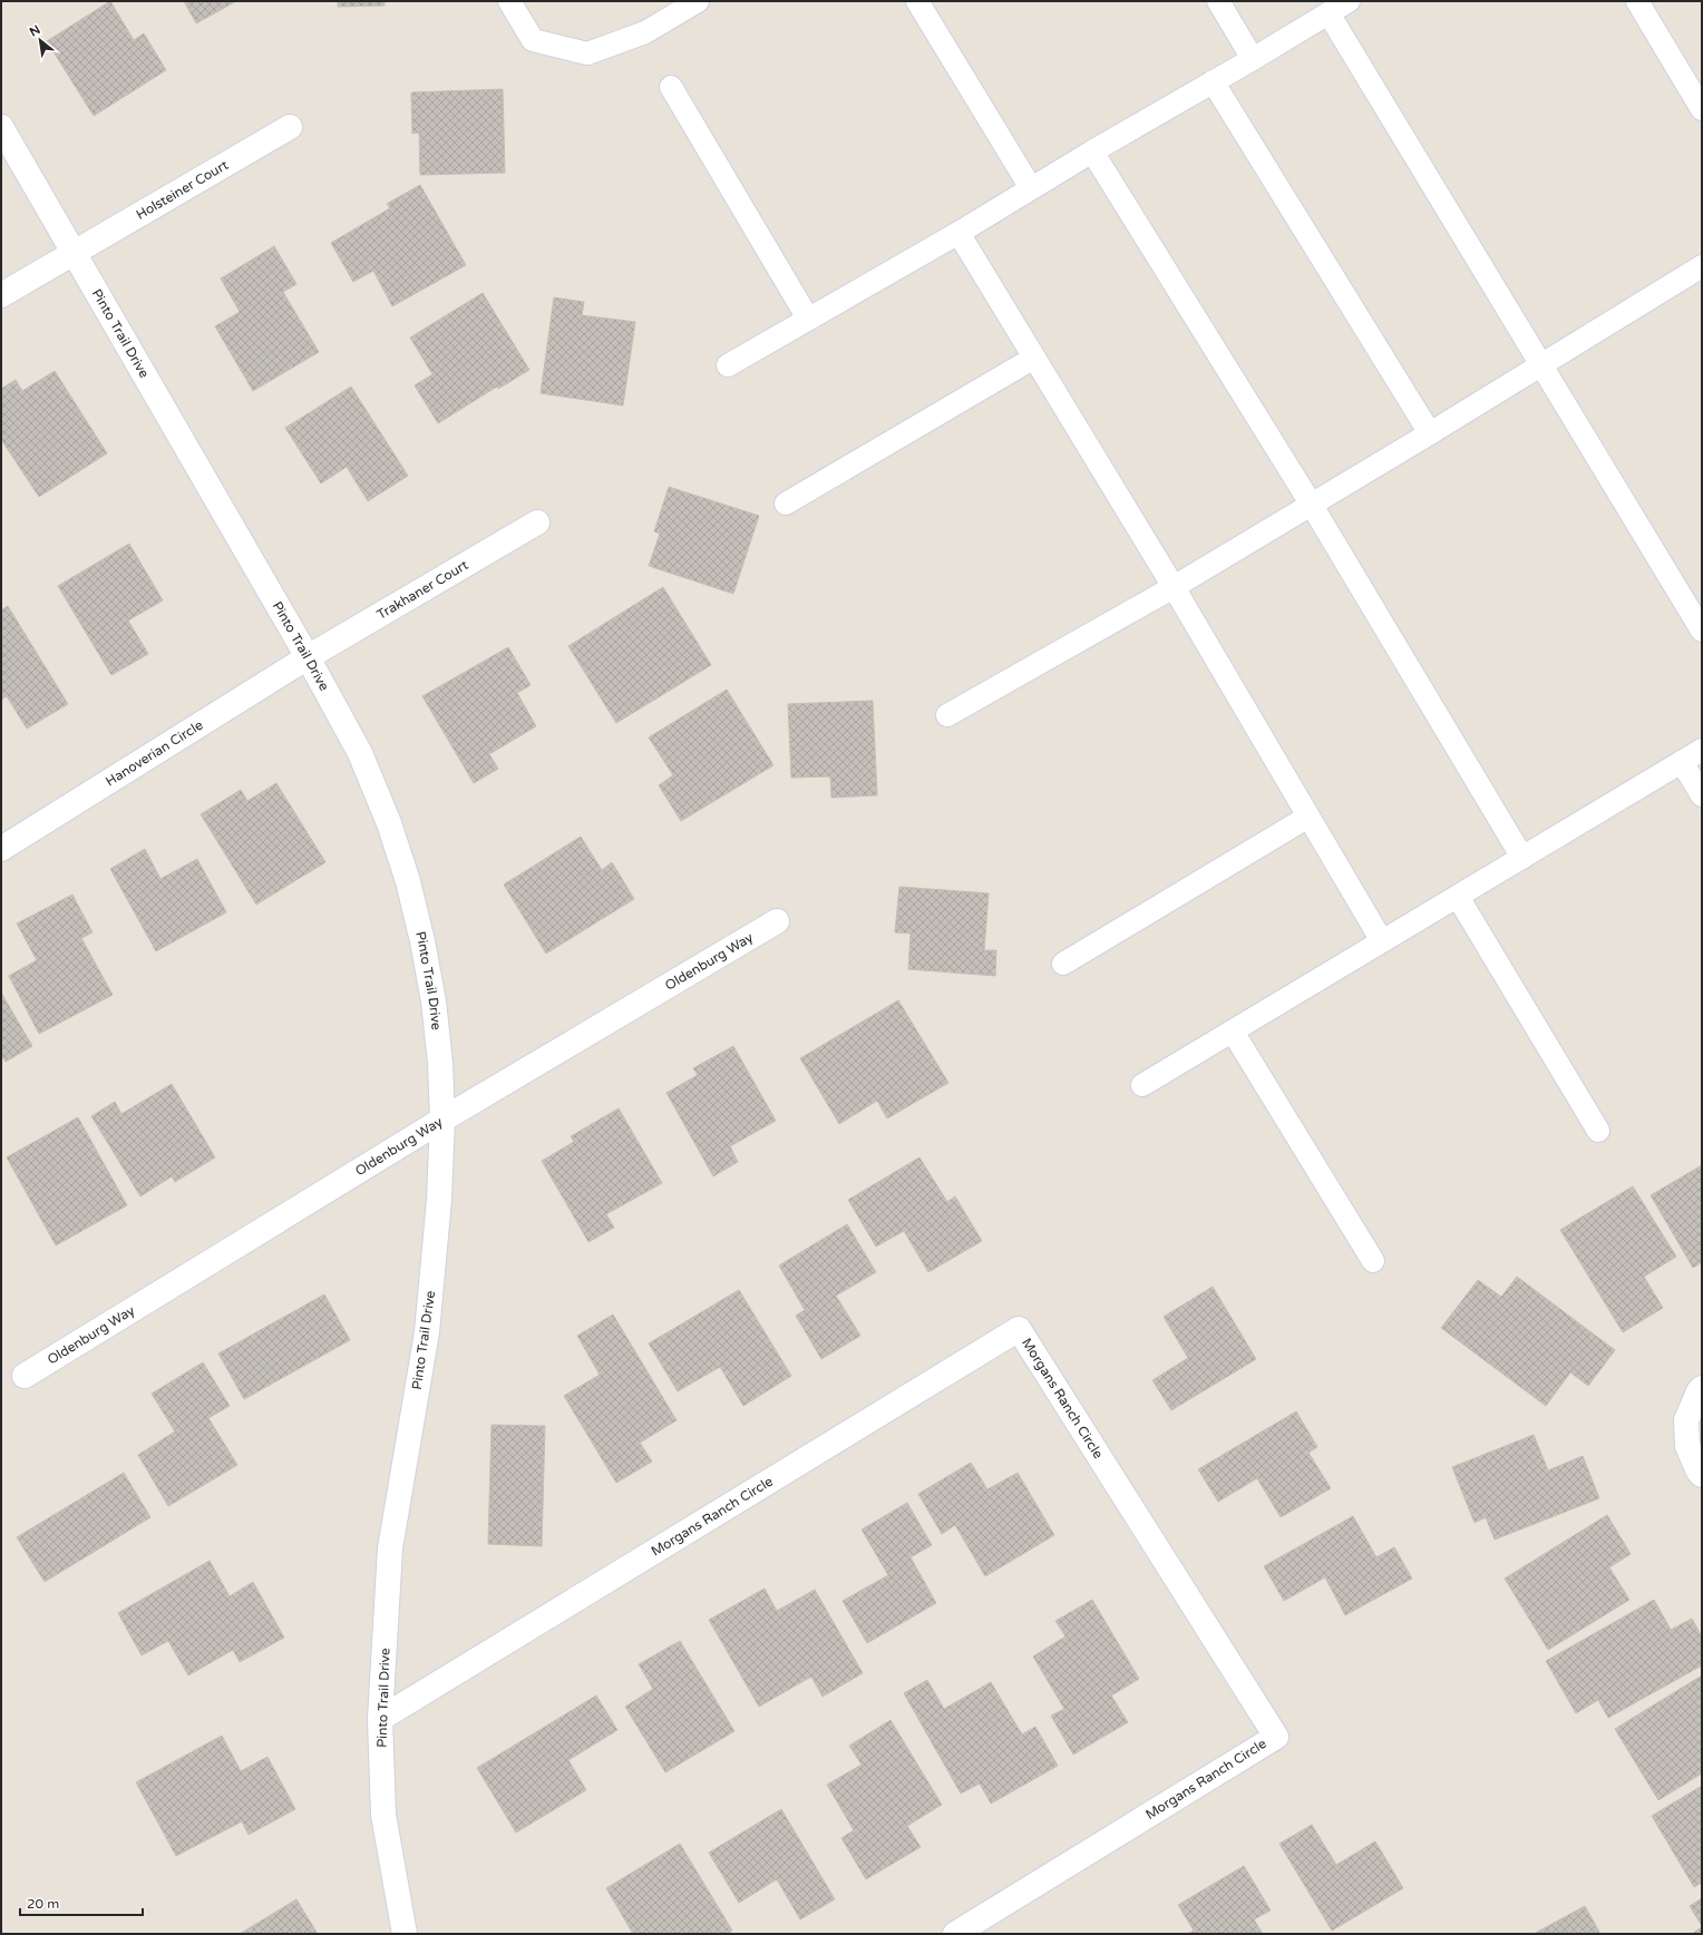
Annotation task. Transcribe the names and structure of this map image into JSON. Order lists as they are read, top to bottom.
{
  "streets": {
    "street": [
      "Holsteiner Court",
      "Pinto Trail Drive",
      "Trakhaner Court",
      "Hanoverian Circle",
      "Oldenburg Way",
      "Morgans Ranch Circle"
    ]
  },
  "crossings": [
    ["Holsteiner Court", "Pinto Trail Drive"],
    ["Pinto Trail Drive", "Trakhaner Court"],
    ["Pinto Trail Drive", "Hanoverian Circle"],
    ["Pinto Trail Drive", "Oldenburg Way"],
    ["Pinto Trail Drive", "Morgans Ranch Circle"],
    ["Trakhaner Court", "Hanoverian Circle"]
  ],
  "scale_bar": "20 m",
  "north": "top left"
}
